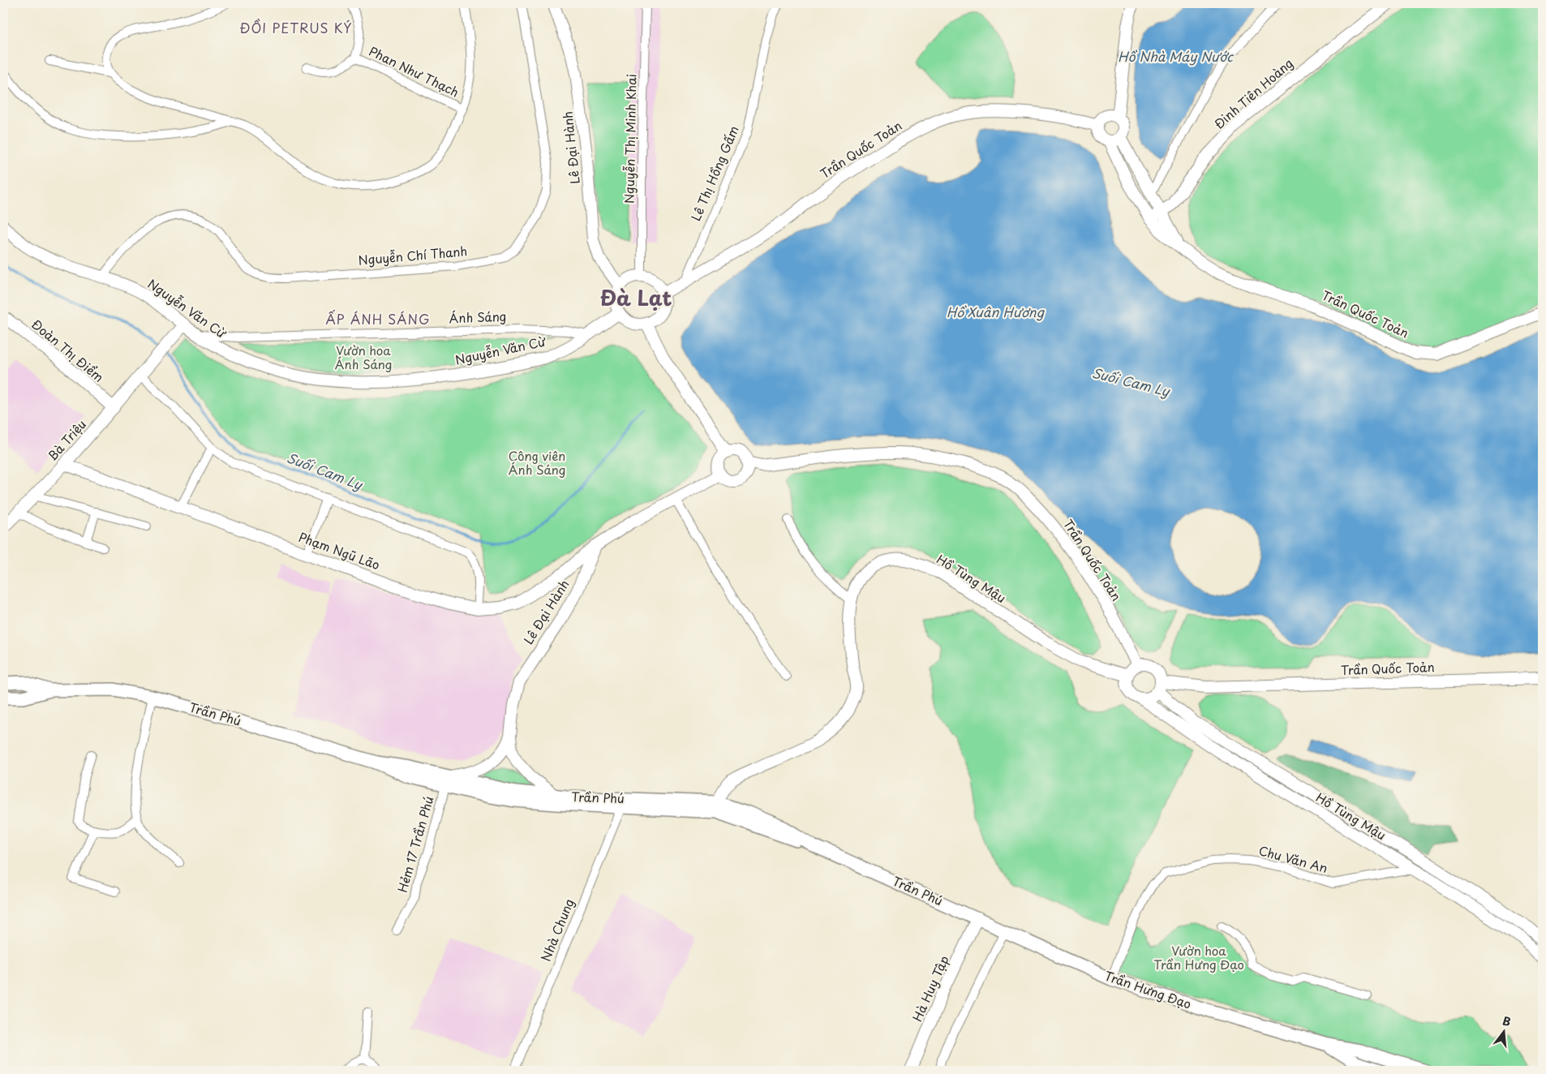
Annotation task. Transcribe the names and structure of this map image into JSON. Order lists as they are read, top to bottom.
{
  "streets": {
    "main road": [
      "Đinh Tiên Hoàng",
      "Lê Đại Hành",
      "Trần Quốc Toản",
      "Nguyễn Văn Cừ",
      "Đoàn Thị Điểm",
      "Bà Triệu",
      "Phạm Ngũ Lão",
      "Hồ Tùng Mậu",
      "Trần Phú",
      "Hà Huy Tập",
      "Trần Hưng Đạo"
    ],
    "street": [
      "Phan Như Thạch",
      "Nguyễn Thị Minh Khai",
      "Lê Thị Hồng Gấm",
      "Nguyễn Chí Thanh",
      "Ánh Sáng",
      "Hẻm 17 Trần Phú",
      "Chu Văn An",
      "Nhà Chung"
    ]
  },
  "crossings": [
    ["Đinh Tiên Hoàng", "Trần Quốc Toản"],
    ["Nguyễn Thị Minh Khai", "Lê Đại Hành"],
    ["Nguyễn Thị Minh Khai", "Trần Quốc Toản"],
    ["Nguyễn Thị Minh Khai", "Nguyễn Văn Cừ"],
    ["Lê Đại Hành", "Trần Quốc Toản"],
    ["Lê Đại Hành", "Nguyễn Văn Cừ"],
    ["Lê Đại Hành", "Phạm Ngũ Lão"],
    ["Lê Đại Hành", "Trần Phú"],
    ["Lê Đại Hành", "Hẻm 17 Trần Phú"],
    ["Trần Quốc Toản", "Lê Thị Hồng Gấm"],
    ["Trần Quốc Toản", "Nguyễn Văn Cừ"],
    ["Trần Quốc Toản", "Hồ Tùng Mậu"],
    ["Nguyễn Chí Thanh", "Nguyễn Văn Cừ"],
    ["Nguyễn Văn Cừ", "Ánh Sáng"],
    ["Nguyễn Văn Cừ", "Bà Triệu"],
    ["Đoàn Thị Điểm", "Bà Triệu"],
    ["Bà Triệu", "Phạm Ngũ Lão"],
    ["Hồ Tùng Mậu", "Trần Phú"],
    ["Hồ Tùng Mậu", "Chu Văn An"],
    ["Trần Phú", "Hẻm 17 Trần Phú"],
    ["Trần Phú", "Nhà Chung"],
    ["Trần Phú", "Hà Huy Tập"],
    ["Trần Phú", "Trần Hưng Đạo"],
    ["Chu Văn An", "Trần Hưng Đạo"],
    ["Hà Huy Tập", "Trần Hưng Đạo"]
  ],
  "districts": ["ĐỒI PETRUS KÝ", "Đà Lạt", "ẤP ÁNH SÁNG"],
  "water": ["Hồ Nhà Máy Nước", "Hồ Xuân Hương", "Suối Cam Ly"],
  "parks": ["Vườn hoa Ánh Sáng", "Công viên Ánh Sáng", "Vườn hoa Trần Hưng Đạo"],
  "north": "top"
}
